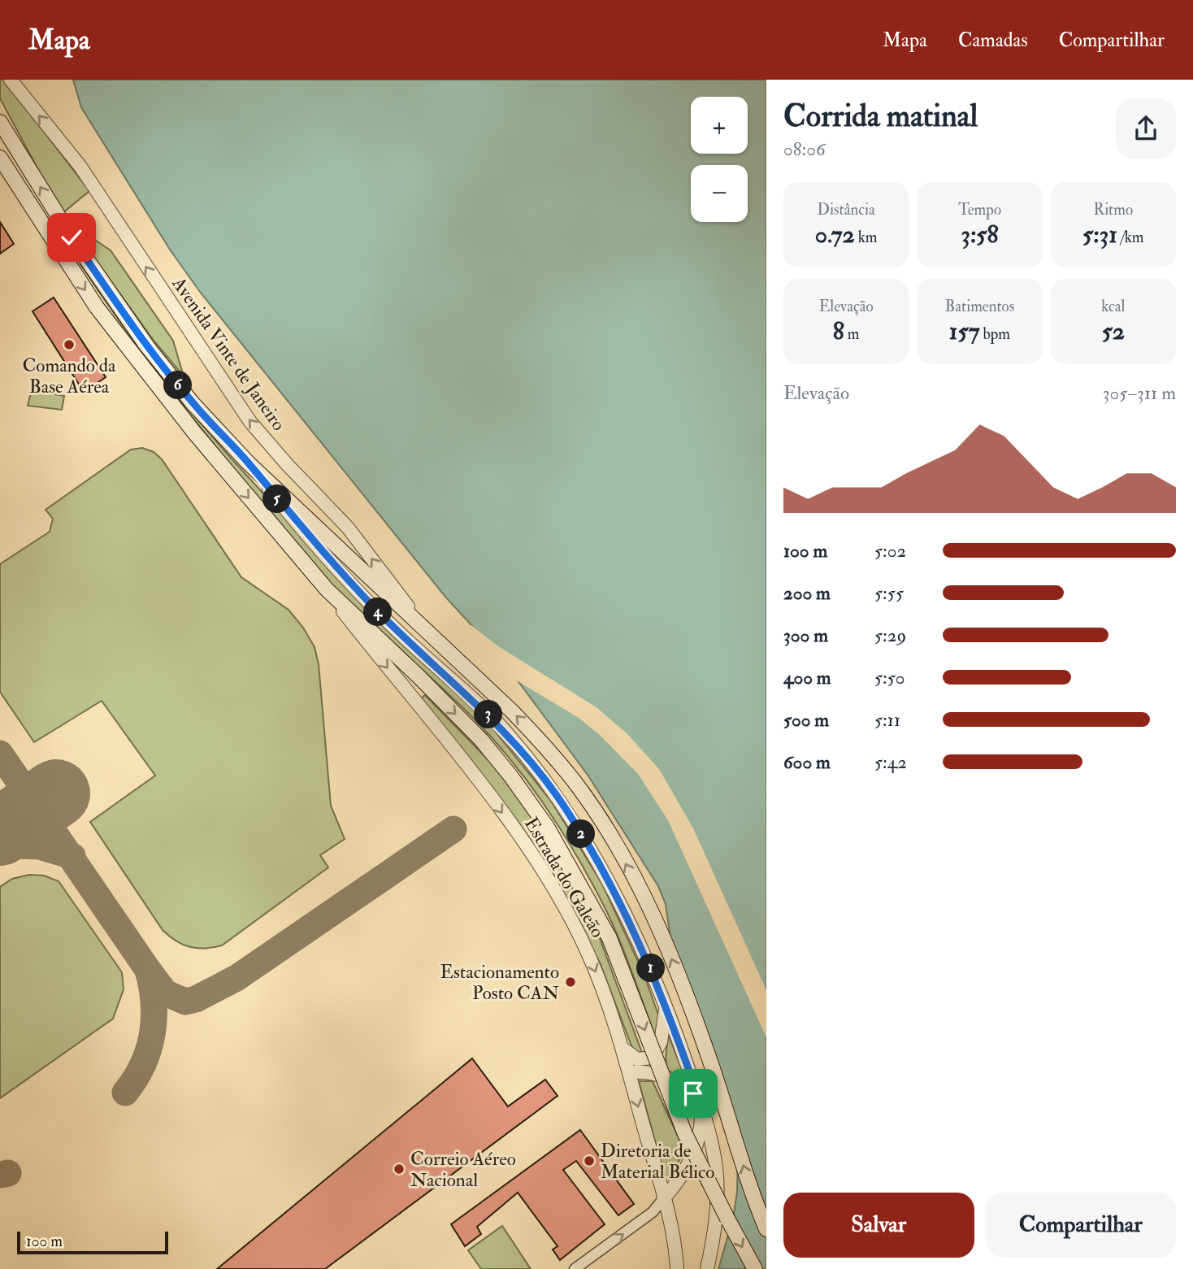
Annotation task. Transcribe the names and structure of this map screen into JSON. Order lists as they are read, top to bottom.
{
  "streets": {
    "main road": ["Estrada do Galeão"],
    "street": ["Avenida Vinte de Janeiro"]
  },
  "crossings": [
    ["Avenida Vinte de Janeiro", "Estrada do Galeão"]
  ],
  "one_way": ["Avenida Vinte de Janeiro"],
  "places": [
    "Comando da Base Aérea",
    "Estacionamento Posto CAN",
    "Diretoria de Material Bélico",
    "Correio Aéreo Nacional"
  ],
  "scale_bar": "100 m",
  "page": {
    "header": "Mapa",
    "nav": ["Mapa", "Camadas", "Compartilhar"],
    "heading": ["Corrida matinal", "08:06"],
    "map_buttons": ["+", "−"],
    "stats": [
      ["Distância", "0.72 km"],
      ["Tempo", "3:58"],
      ["Ritmo", "5:31 /km"],
      ["Elevação", "8 m"],
      ["Batimentos", "157 bpm"],
      ["kcal", "52"]
    ],
    "chart": ["Elevação", "305–311 m"],
    "pins": [
      "6",
      "5",
      "4",
      "3",
      "2",
      "1"
    ],
    "list": [
      {
        "name": "100 m",
        "note": "5:02"
      },
      {
        "name": "200 m",
        "note": "5:55"
      },
      {
        "name": "300 m",
        "note": "5:29"
      },
      {
        "name": "400 m",
        "note": "5:50"
      },
      {
        "name": "500 m",
        "note": "5:11"
      },
      {
        "name": "600 m",
        "note": "5:42"
      }
    ],
    "buttons": ["Salvar", "Compartilhar"],
    "scale": "100 m"
  }
}
